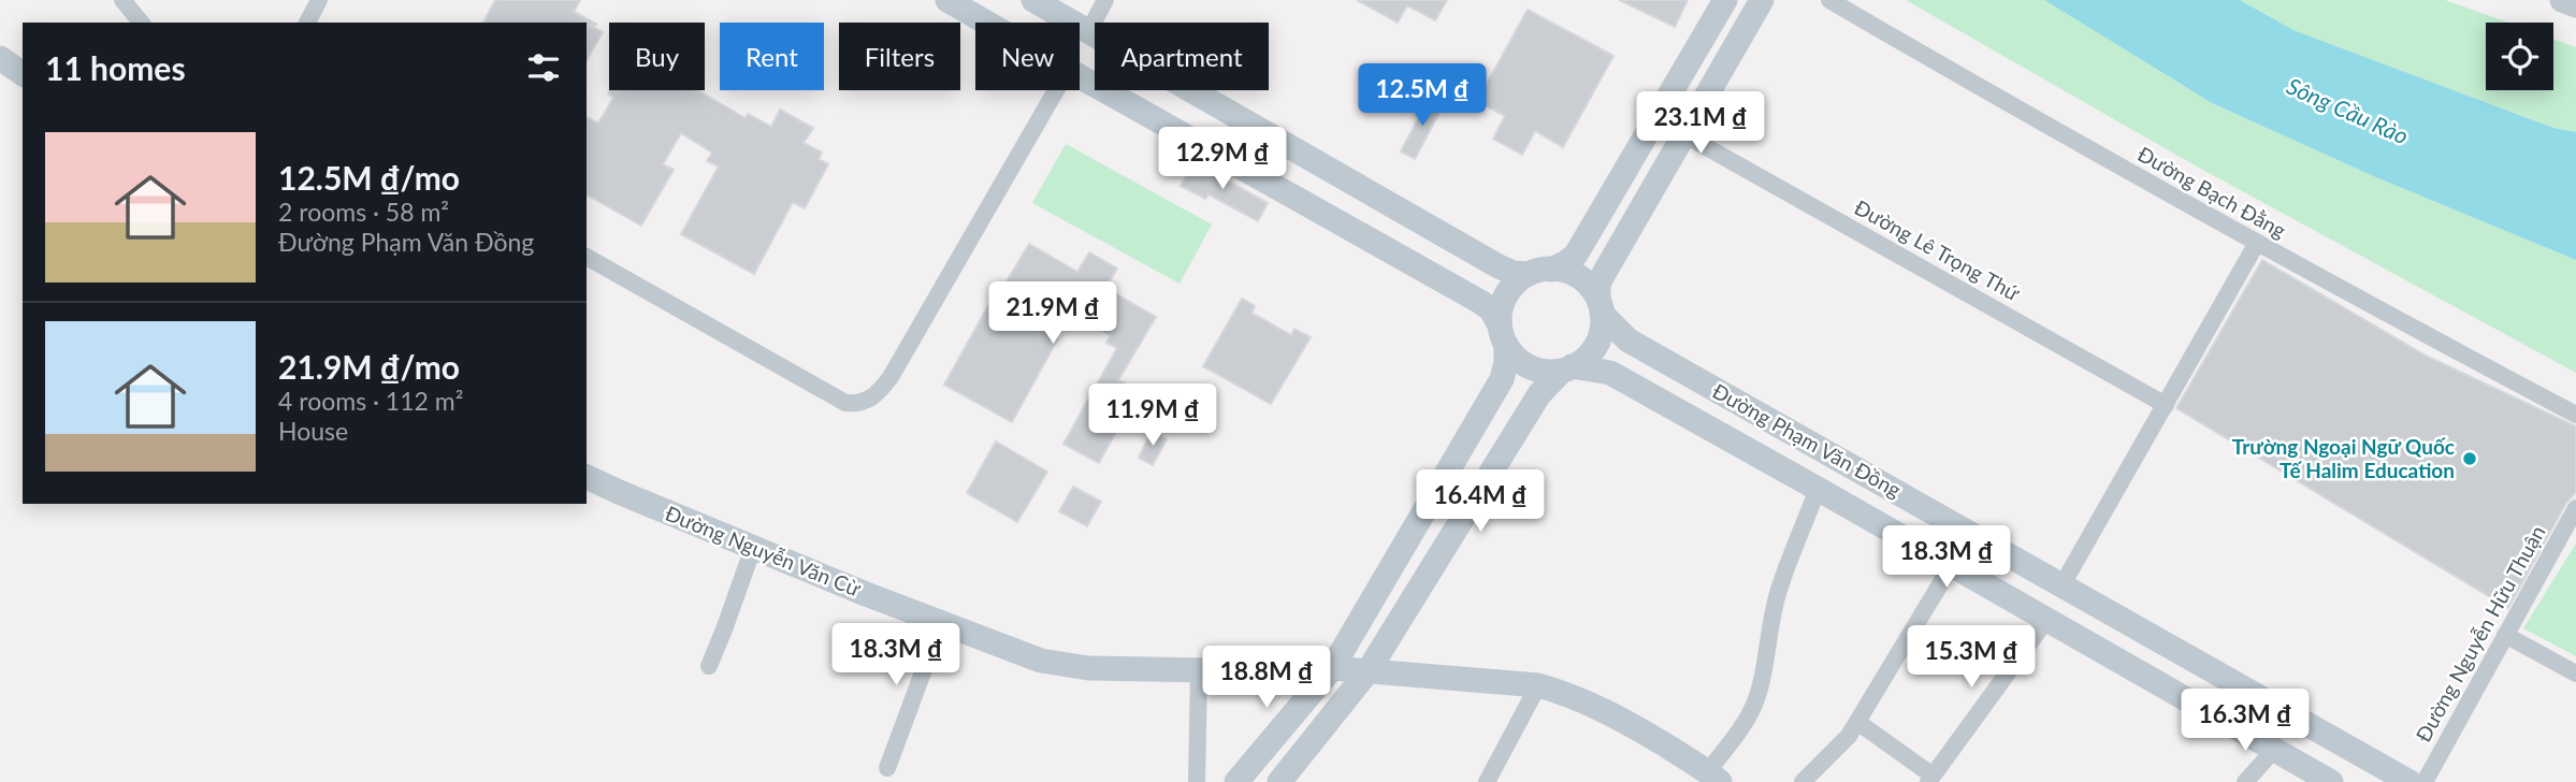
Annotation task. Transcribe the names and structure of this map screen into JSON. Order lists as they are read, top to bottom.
{
  "streets": {
    "main road": ["Đường Phạm Văn Đồng", "Đường Nguyễn Văn Cừ"],
    "street": ["Đường Bạch Đằng", "Đường Lê Trọng Thứ", "Đường Nguyễn Hữu Thuận"]
  },
  "water": ["Sông Cầu Rào"],
  "places": ["Trường Ngoại Ngữ Quốc Tế Halim Education"],
  "page": {
    "chip": [
      "Buy",
      "Rent",
      "Filters",
      "New",
      "Apartment"
    ],
    "heading": "11 homes",
    "price": [
      "12.5M ₫",
      "23.1M ₫",
      "12.9M ₫",
      "21.9M ₫",
      "11.9M ₫",
      "16.4M ₫",
      "18.3M ₫",
      "18.3M ₫",
      "15.3M ₫",
      "18.8M ₫",
      "16.3M ₫"
    ],
    "list": [
      {
        "name": "12.5M ₫/mo",
        "note": "2 rooms · 58 m² · Đường Phạm Văn Đồng"
      },
      {
        "name": "21.9M ₫/mo",
        "note": "4 rooms · 112 m² · House"
      }
    ]
  }
}
